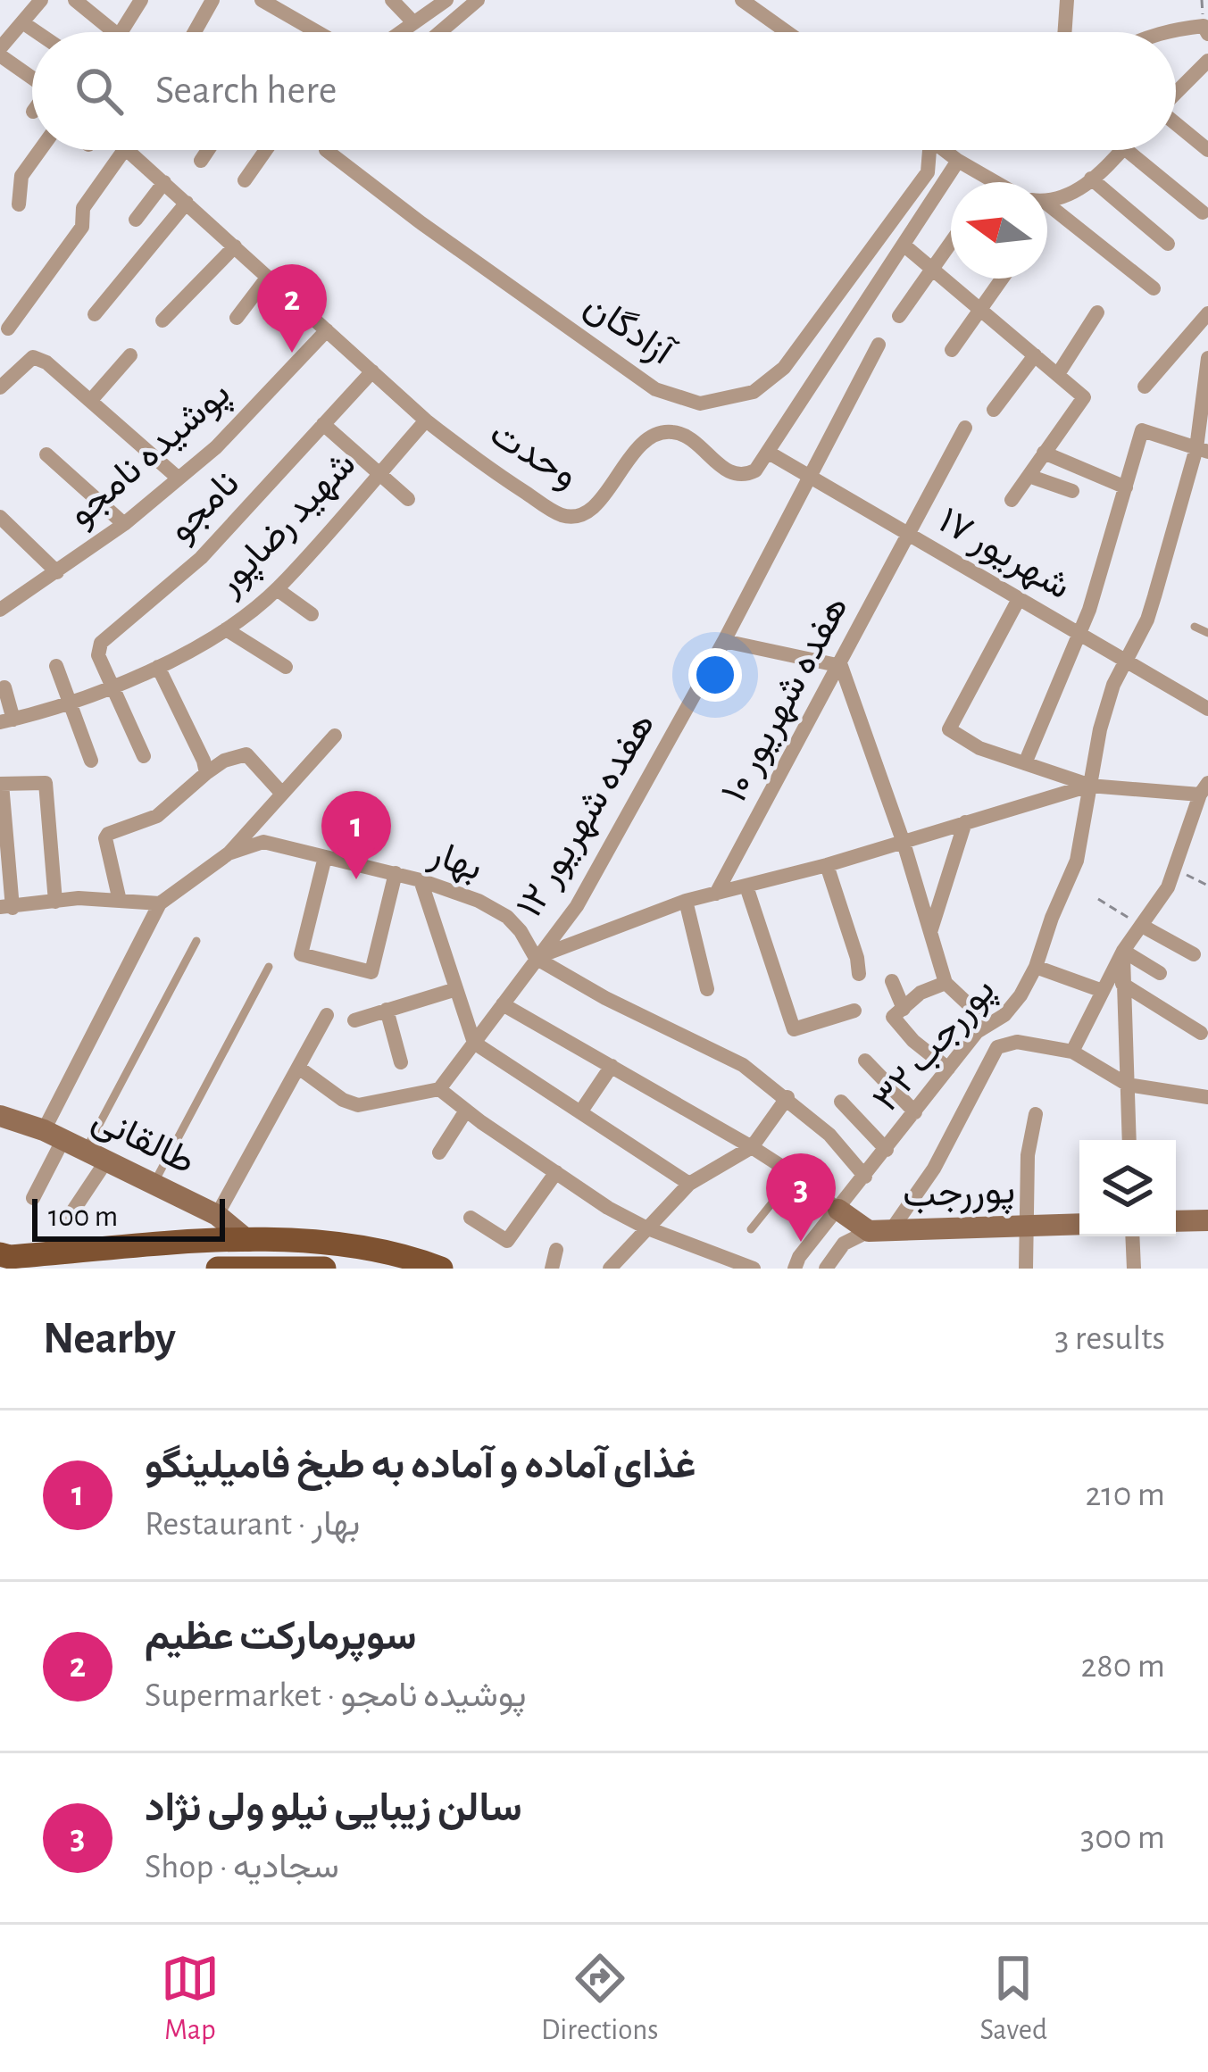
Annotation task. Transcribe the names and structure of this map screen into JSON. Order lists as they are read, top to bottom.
{
  "streets": {
    "street": [
      "آزادگان",
      "پوشیده نامجو",
      "وحدت",
      "نامجو",
      "شهید رضاپور",
      "۱۷ شهریور",
      "هفده شهریور ۱۰",
      "هفده شهریور ۱۲",
      "بهار",
      "پوررجب ۳۲",
      "طالقانی",
      "پوررجب"
    ]
  },
  "crossings": [
    ["پوشیده نامجو", "وحدت"],
    ["وحدت", "نامجو"],
    ["وحدت", "شهید رضاپور"],
    ["وحدت", "۱۷ شهریور"],
    ["نامجو", "شهید رضاپور"],
    ["۱۷ شهریور", "هفده شهریور ۱۰"],
    ["۱۷ شهریور", "هفده شهریور ۱۲"],
    ["۱۷ شهریور", "پوررجب ۳۲"],
    ["هفده شهریور ۱۲", "بهار"],
    ["پوررجب ۳۲", "پوررجب"]
  ],
  "scale_bar": "100 m",
  "north": "left",
  "page": {
    "search": "Search here",
    "pins": ["2", "1", "3"],
    "scale": "100 m",
    "heading": ["Nearby", "3 results"],
    "list": [
      {
        "mark": "1",
        "name": "غذای آماده و آماده به طبخ فامیلینگو",
        "note": "Restaurant · بهار",
        "value": "210 m"
      },
      {
        "mark": "2",
        "name": "سوپرمارکت عظیم",
        "note": "Supermarket · پوشیده نامجو",
        "value": "280 m"
      },
      {
        "mark": "3",
        "name": "سالن زیبایی نیلو ولی نژاد",
        "note": "Shop · سجادیه",
        "value": "300 m"
      }
    ],
    "nav": ["Map", "Directions", "Saved"]
  }
}
